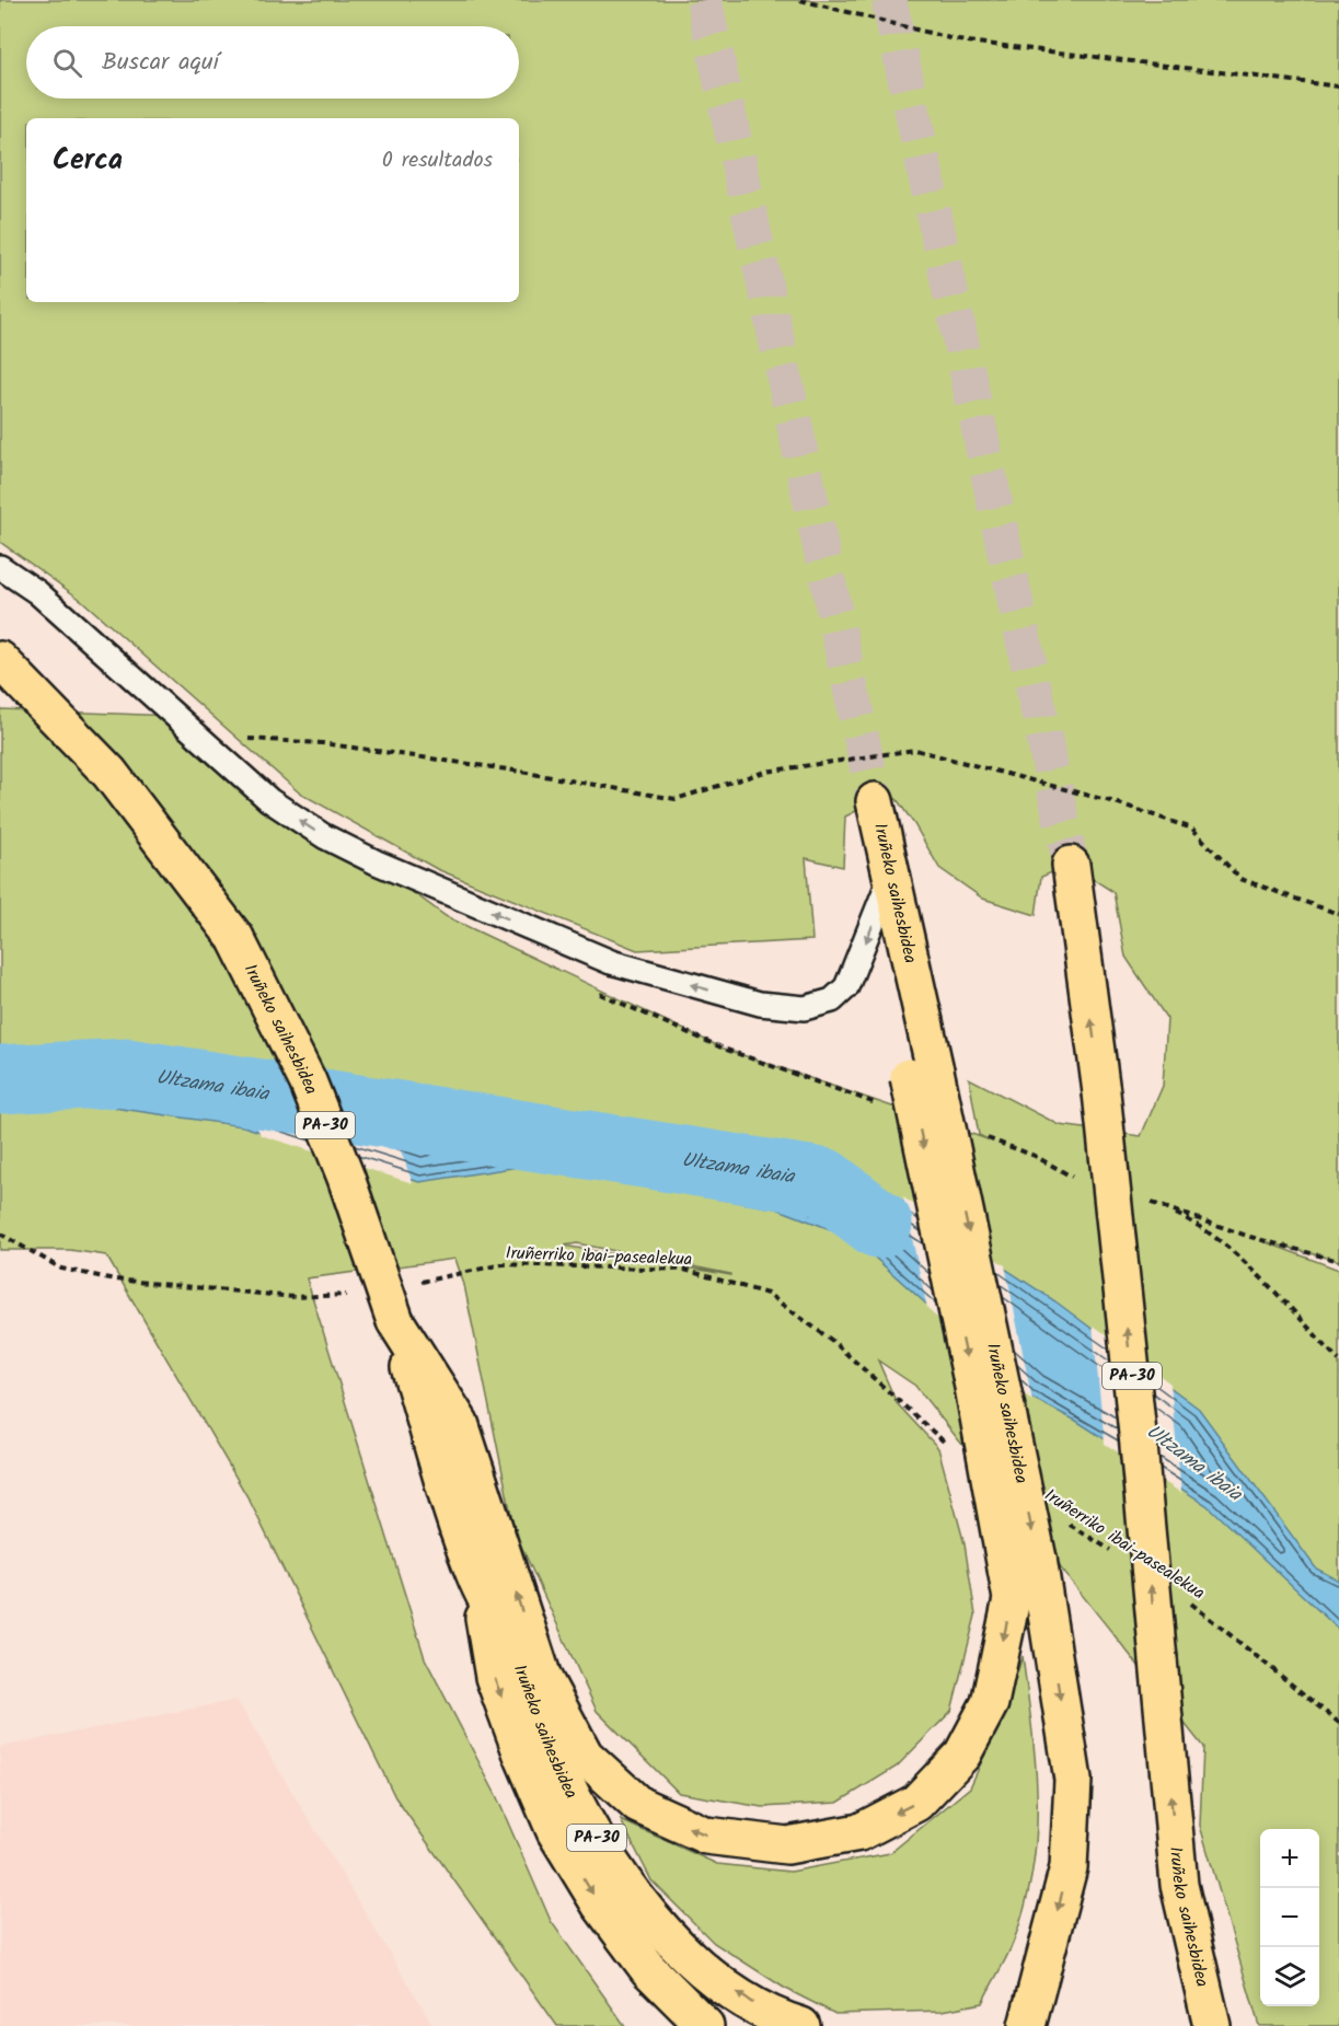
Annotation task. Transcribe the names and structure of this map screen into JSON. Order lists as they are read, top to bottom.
{
  "streets": {
    "highway": ["Iruñeko saihesbidea", "PA-30"],
    "path": ["Iruñerriko ibai-pasealekua"]
  },
  "water": ["Ultzama ibaia"],
  "page": {
    "search": "Buscar aquí",
    "heading": ["Cerca", "0 resultados"],
    "map_buttons": ["+", "−"]
  }
}
